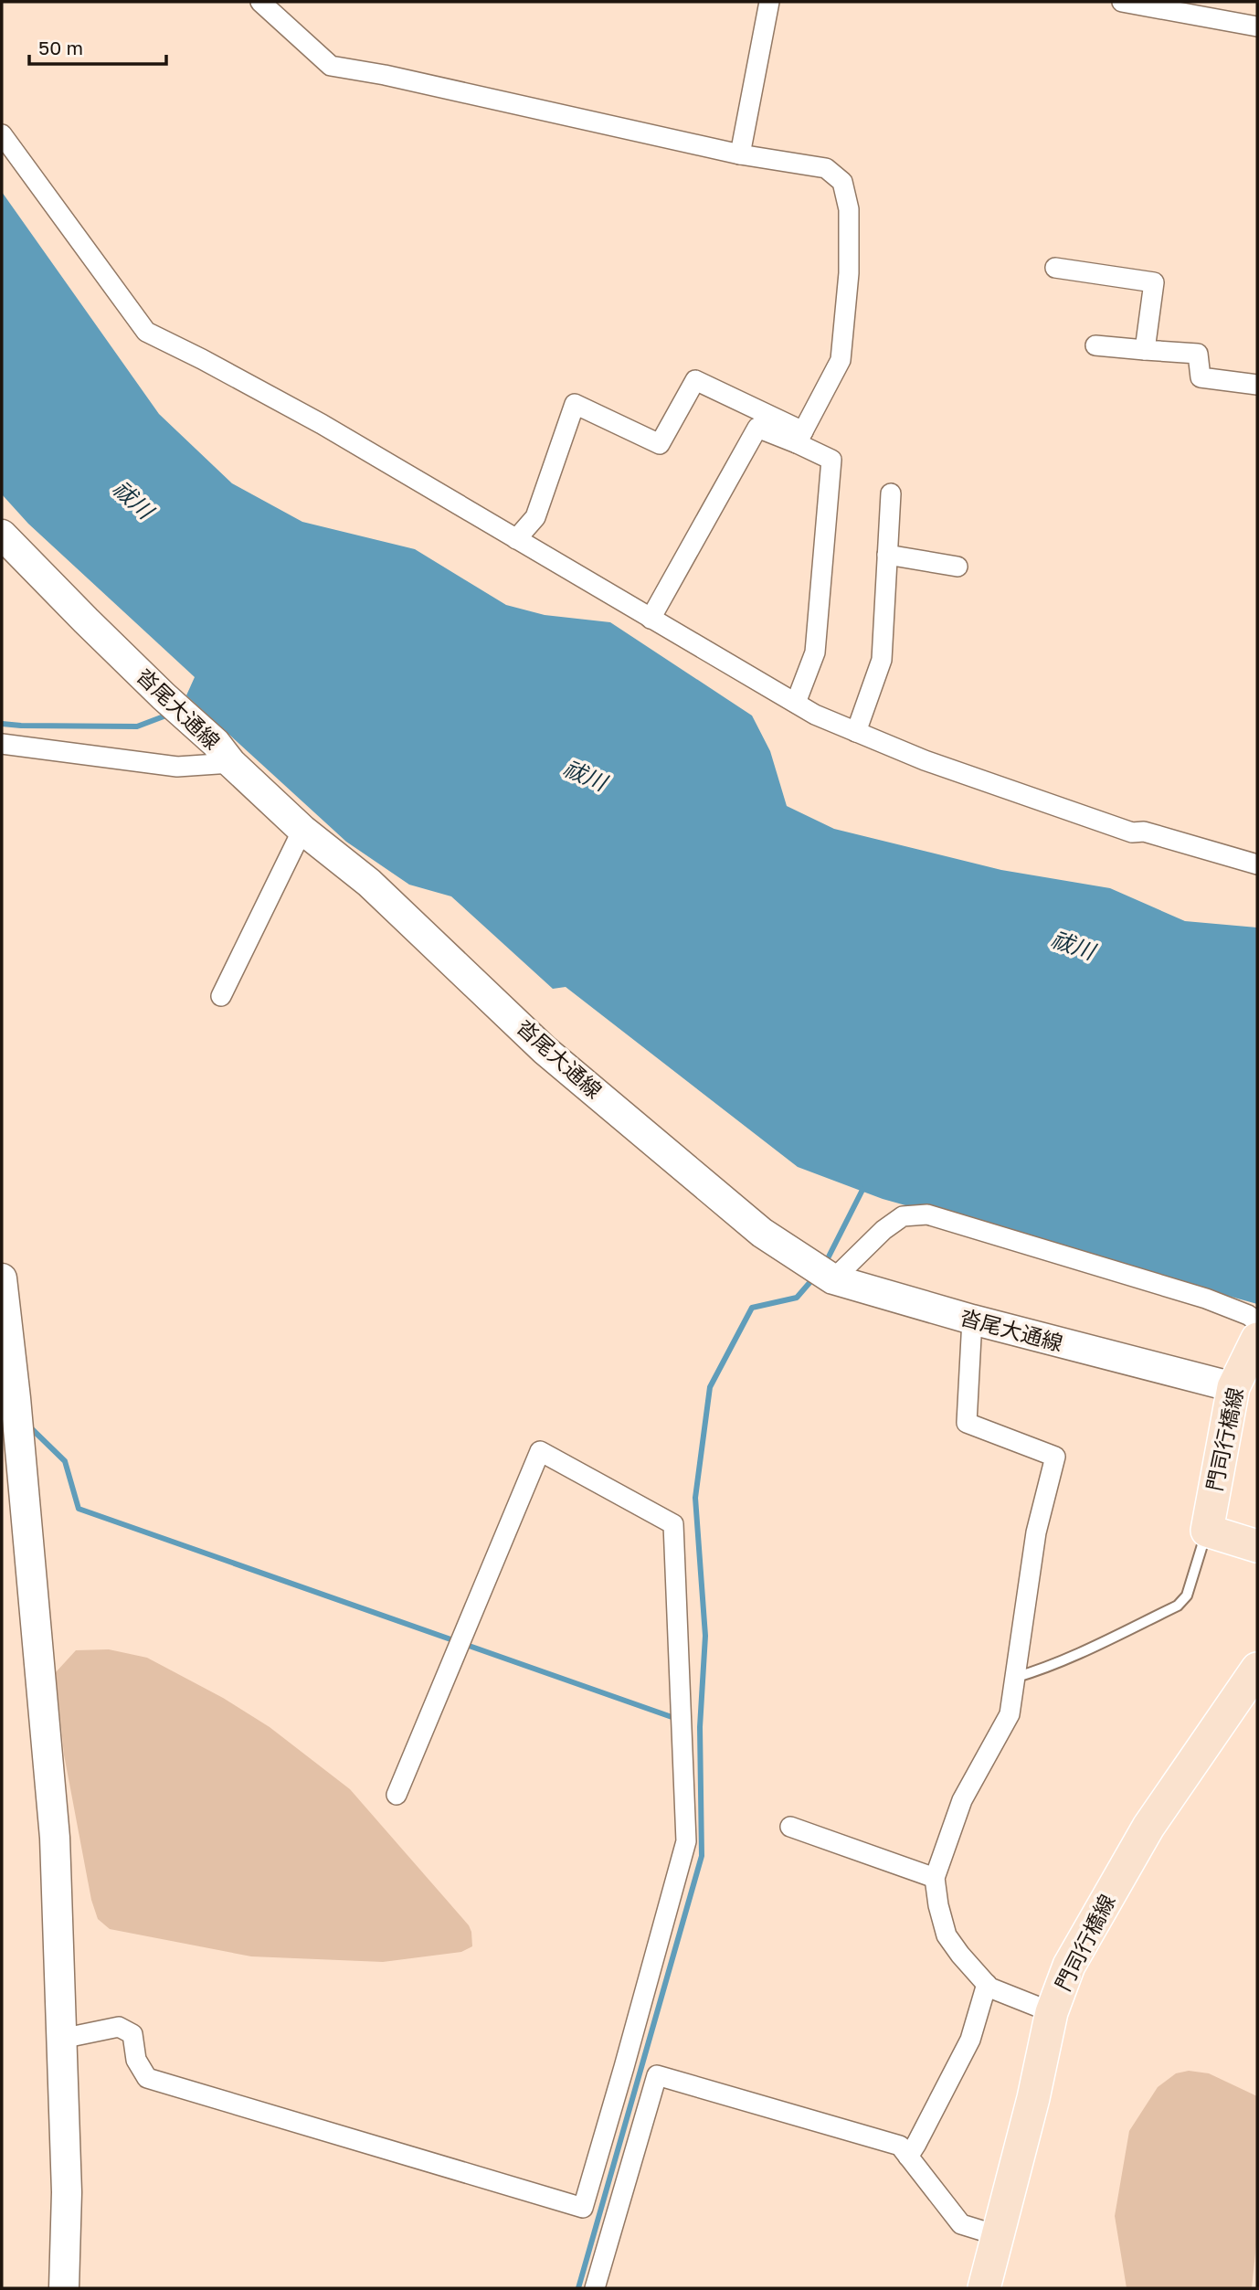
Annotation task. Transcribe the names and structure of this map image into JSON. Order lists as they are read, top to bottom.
{
  "streets": {
    "main road": ["沓尾大通線", "門司行橋線"]
  },
  "crossings": [
    ["沓尾大通線", "門司行橋線"]
  ],
  "water": ["祓川"],
  "scale_bar": "50 m"
}
